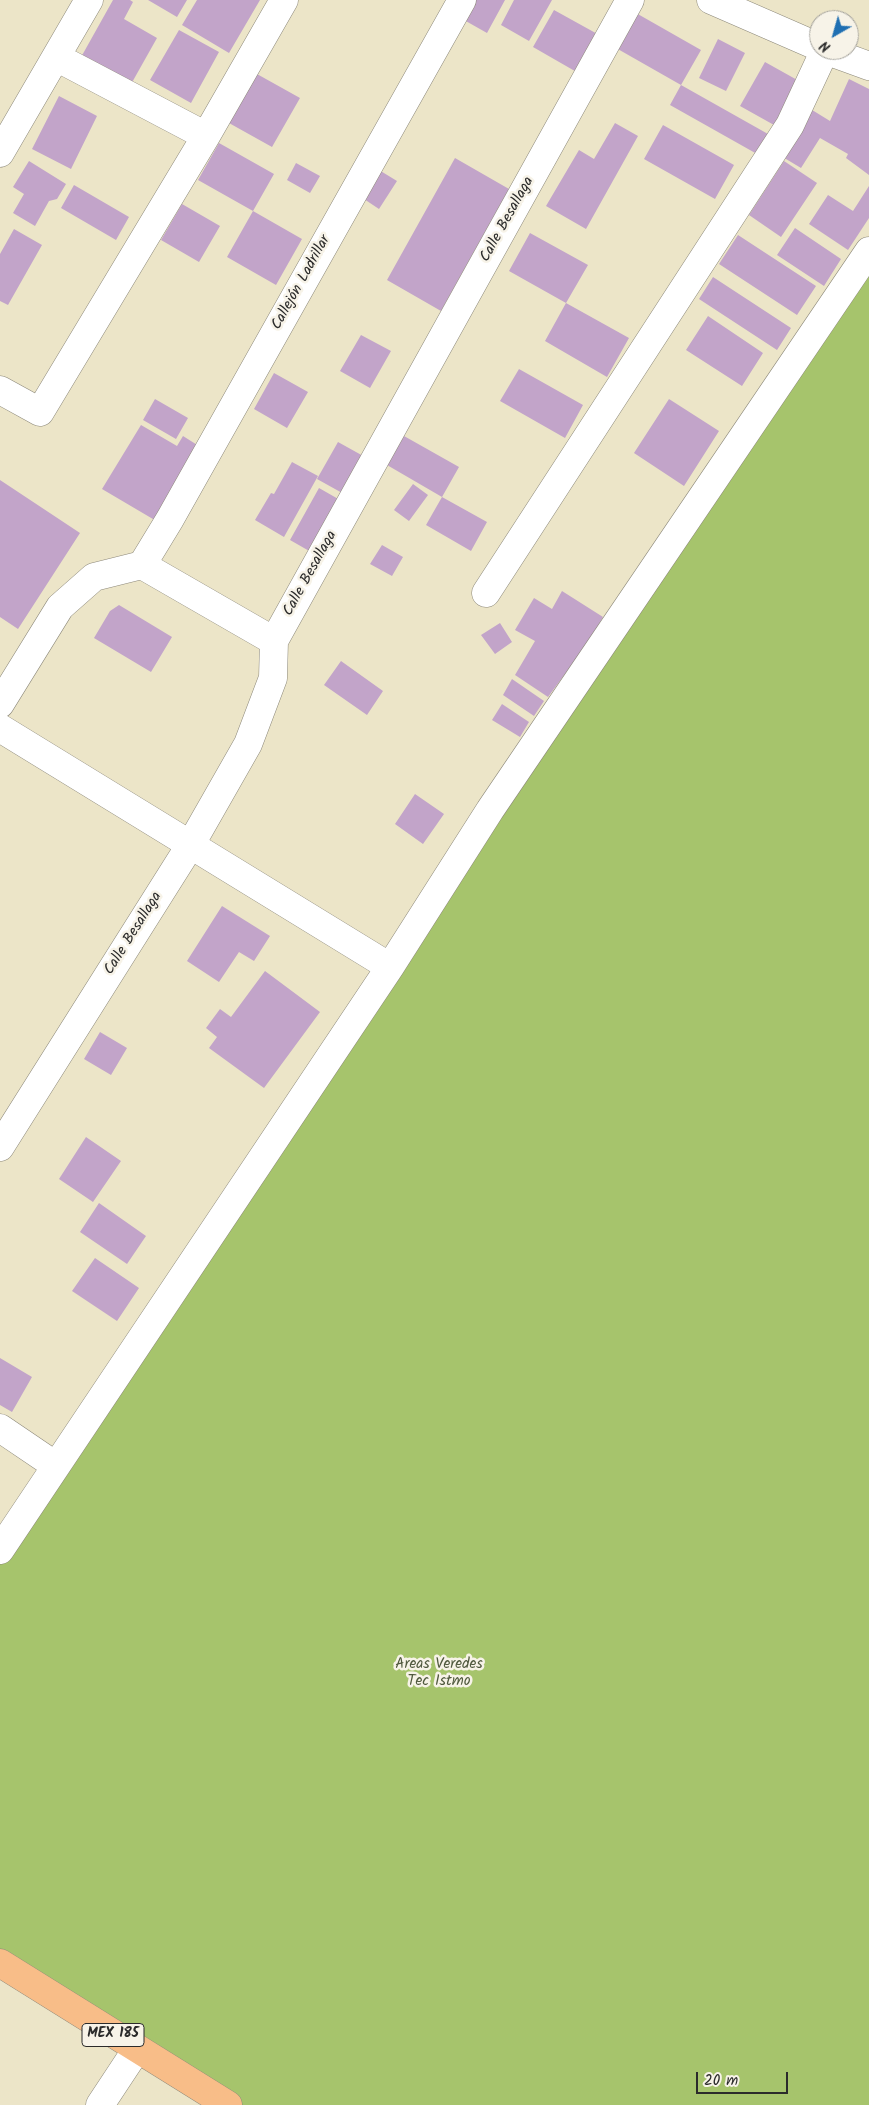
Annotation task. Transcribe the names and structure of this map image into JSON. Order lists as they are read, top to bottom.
{
  "streets": {
    "main road": ["MEX 185"],
    "street": ["Calle Besallaga", "Callejón Ladrillar"]
  },
  "parks": ["Areas Veredes Tec Istmo"],
  "scale_bar": "20 m",
  "north": "bottom left"
}
